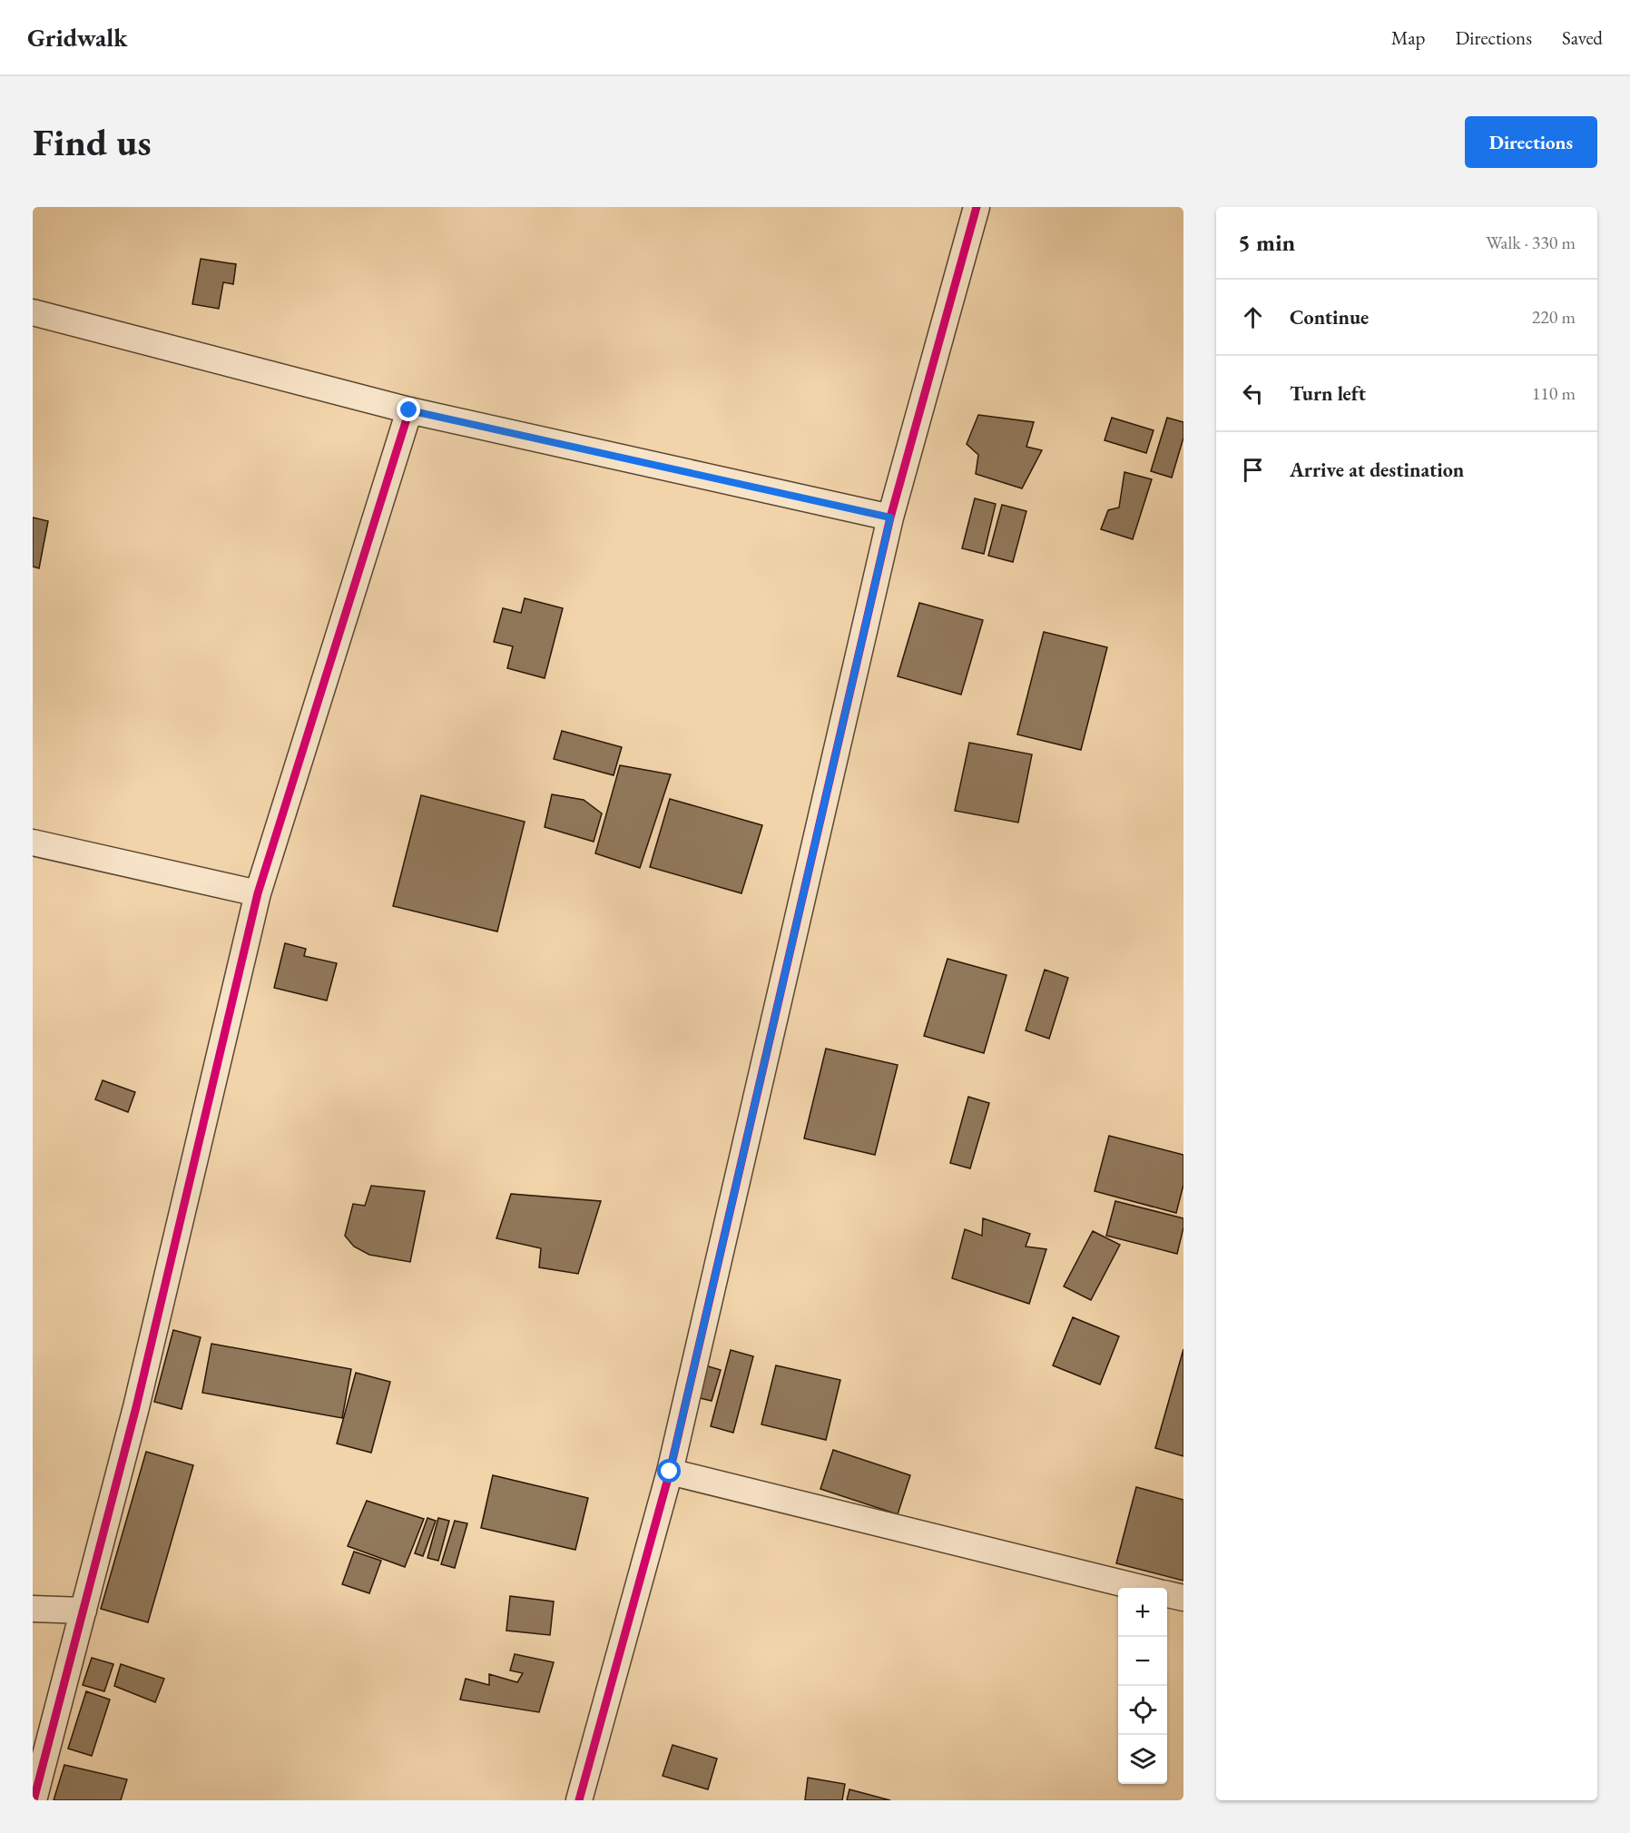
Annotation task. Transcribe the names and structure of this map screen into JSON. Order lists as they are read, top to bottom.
{
  "page": {
    "header": "Gridwalk",
    "nav": ["Map", "Directions", "Saved"],
    "buttons": "Directions",
    "title": "Find us",
    "heading": ["5 min", "Walk · 330 m"],
    "list": [
      ["Continue", "220 m"],
      ["Turn left", "110 m"],
      "Arrive at destination"
    ],
    "map_buttons": ["+", "−"]
  }
}
